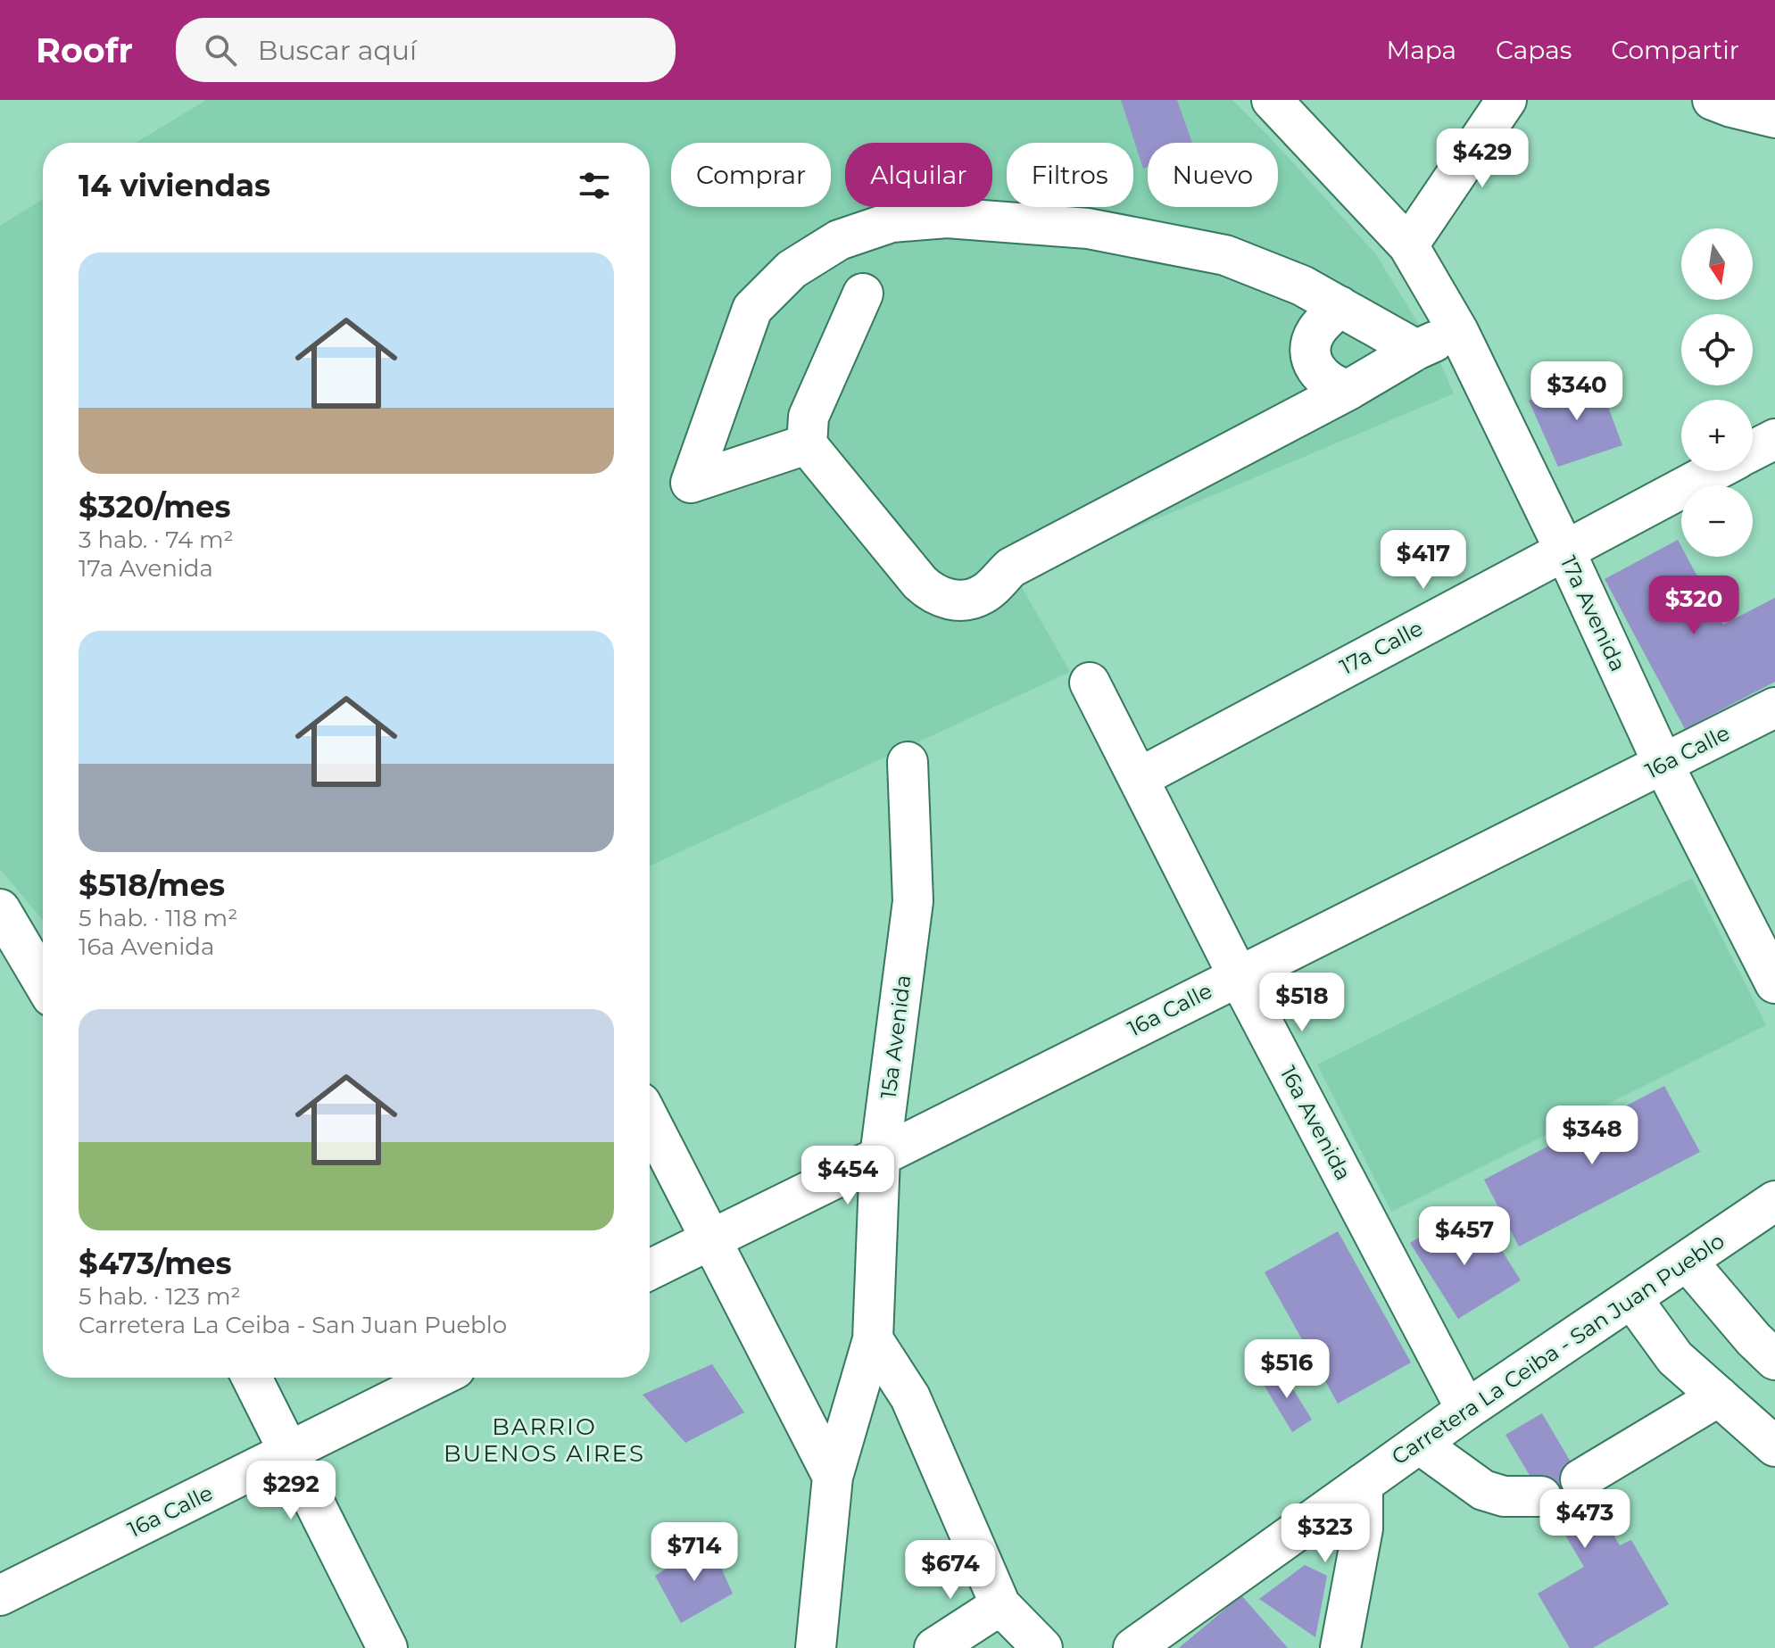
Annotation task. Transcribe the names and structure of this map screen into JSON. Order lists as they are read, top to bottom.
{
  "streets": {
    "street": [
      "17a Avenida",
      "17a Calle",
      "16a Calle",
      "15a Avenida",
      "16a Avenida",
      "Carretera La Ceiba - San Juan Pueblo"
    ]
  },
  "crossings": [
    ["17a Avenida", "17a Calle"],
    ["17a Avenida", "16a Calle"],
    ["17a Calle", "16a Avenida"],
    ["16a Calle", "15a Avenida"],
    ["16a Calle", "16a Avenida"],
    ["16a Avenida", "Carretera La Ceiba - San Juan Pueblo"]
  ],
  "districts": ["BARRIO BUENOS AIRES"],
  "north": "bottom",
  "page": {
    "header": "Roofr",
    "search": "Buscar aquí",
    "nav": ["Mapa", "Capas", "Compartir"],
    "price": [
      "$429",
      "$340",
      "$417",
      "$320",
      "$518",
      "$348",
      "$454",
      "$457",
      "$516",
      "$292",
      "$473",
      "$323",
      "$714",
      "$674"
    ],
    "chip": [
      "Comprar",
      "Alquilar",
      "Filtros",
      "Nuevo"
    ],
    "heading": "14 viviendas",
    "map_buttons": ["+", "−"],
    "list": [
      {
        "name": "$320/mes",
        "note": "3 hab. · 74 m² · 17a Avenida"
      },
      {
        "name": "$518/mes",
        "note": "5 hab. · 118 m² · 16a Avenida"
      },
      {
        "name": "$473/mes",
        "note": "5 hab. · 123 m² · Carretera La Ceiba - San Juan Pueblo"
      }
    ]
  }
}
